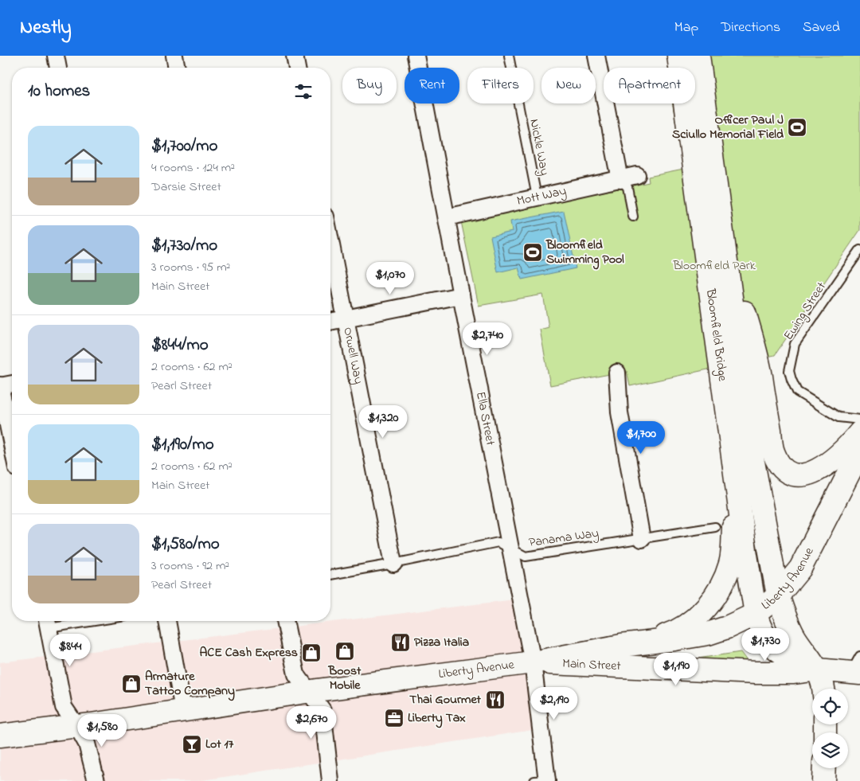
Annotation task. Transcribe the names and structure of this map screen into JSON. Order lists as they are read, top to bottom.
{
  "streets": {
    "main road": ["Bloomfield Bridge", "Liberty Avenue", "Main Street"],
    "street": ["Mott Way", "Orwell Way", "Ella Street"],
    "lane": ["Nickle Way", "Ewing Street", "Panama Way"]
  },
  "crossings": [
    ["Nickle Way", "Mott Way"],
    ["Mott Way", "Ella Street"],
    ["Bloomfield Bridge", "Liberty Avenue"],
    ["Bloomfield Bridge", "Main Street"],
    ["Orwell Way", "Panama Way"],
    ["Ella Street", "Panama Way"],
    ["Ella Street", "Liberty Avenue"],
    ["Ella Street", "Main Street"],
    ["Liberty Avenue", "Main Street"]
  ],
  "parks": ["Bloomfield Park"],
  "places": {
    "sports": ["Officer Paul J Sciullo Memorial Field", "Bloomfield Swimming Pool"],
    "restaurant": ["Pizza Italia", "Thai Gourmet"],
    "shop": ["Boost Mobile", "ACE Cash Express", "Armature Tattoo Company"],
    "office": ["Liberty Tax"],
    "bar": ["Lot 17"]
  },
  "page": {
    "header": "Nestly",
    "nav": ["Map", "Directions", "Saved"],
    "chip": [
      "Buy",
      "Rent",
      "Filters",
      "New",
      "Apartment"
    ],
    "heading": "10 homes",
    "list": [
      {
        "name": "$1,700/mo",
        "note": "4 rooms · 124 m² · Darsie Street"
      },
      {
        "name": "$1,730/mo",
        "note": "3 rooms · 95 m² · Main Street"
      },
      {
        "name": "$844/mo",
        "note": "2 rooms · 62 m² · Pearl Street"
      },
      {
        "name": "$1,190/mo",
        "note": "2 rooms · 62 m² · Main Street"
      },
      {
        "name": "$1,580/mo",
        "note": "3 rooms · 92 m² · Pearl Street"
      }
    ],
    "price": [
      "$1,070",
      "$2,740",
      "$1,320",
      "$1,700",
      "$1,730",
      "$844",
      "$1,190",
      "$2,190",
      "$2,670",
      "$1,580"
    ]
  }
}
